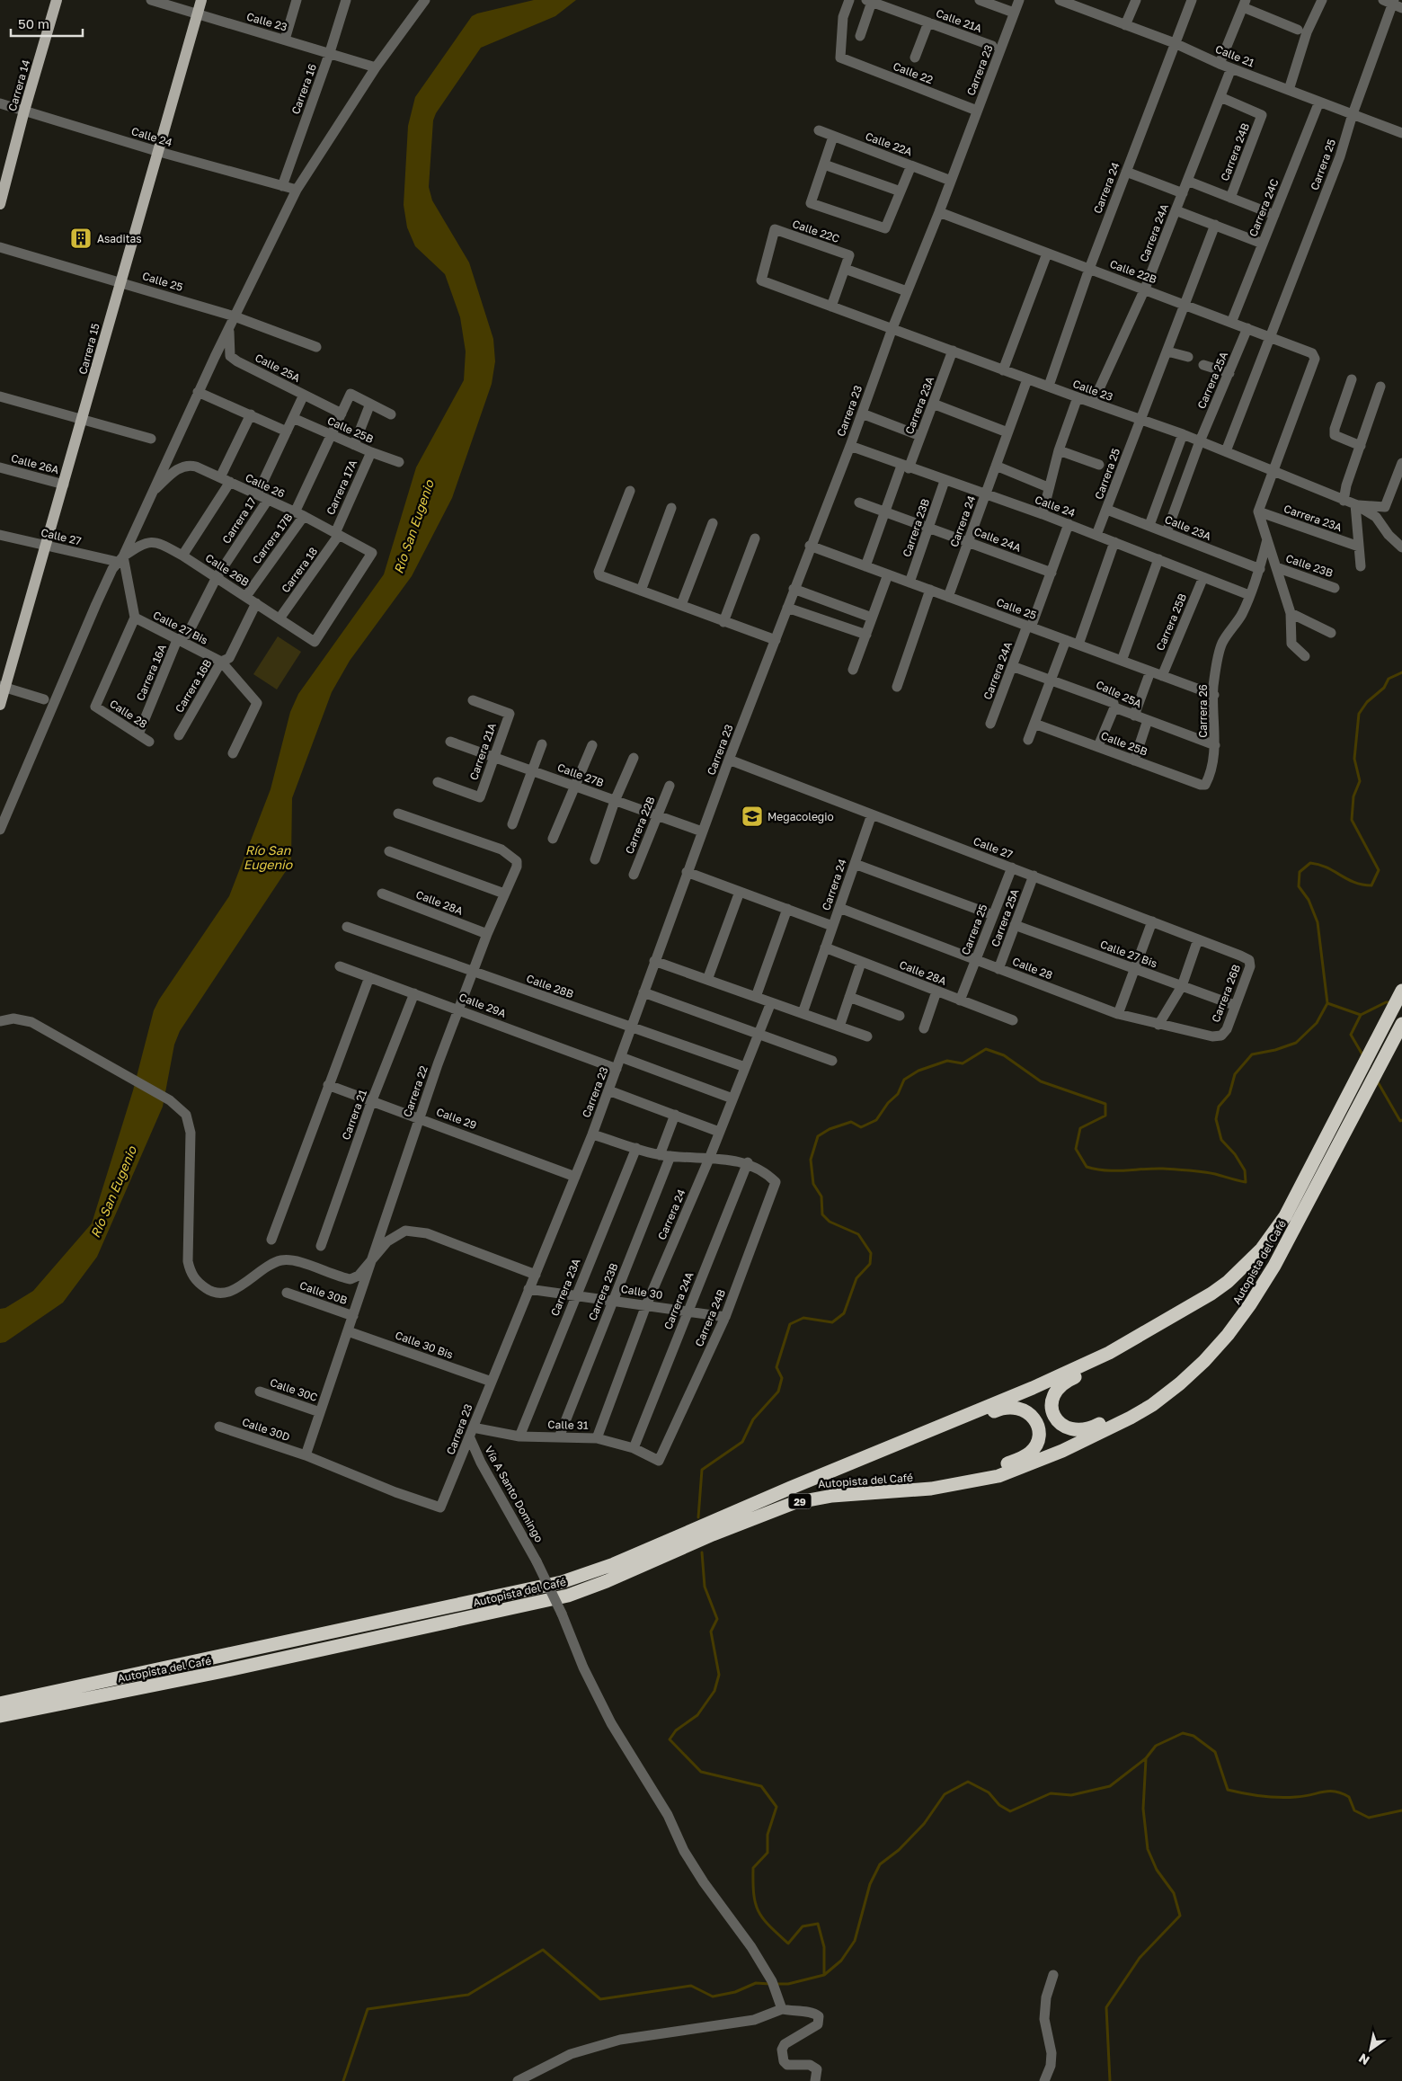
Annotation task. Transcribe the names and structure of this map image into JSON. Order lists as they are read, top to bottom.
{
  "streets": {
    "highway": ["Autopista del Café", "29"],
    "main road": ["Carrera 14", "Carrera 15"],
    "street": [
      "Calle 21A",
      "Calle 23",
      "Calle 21",
      "Carrera 23",
      "Calle 22",
      "Carrera 16",
      "Calle 24",
      "Calle 22A",
      "Carrera 24B",
      "Carrera 25",
      "Carrera 24",
      "Carrera 24C",
      "Calle 22C",
      "Carrera 24A",
      "Calle 22B",
      "Calle 25",
      "Calle 25A",
      "Carrera 25A",
      "Carrera 23A",
      "Calle 25B",
      "Calle 26A",
      "Calle 26",
      "Carrera 17A",
      "Carrera 17",
      "Carrera 23B",
      "Calle 23A",
      "Calle 27",
      "Carrera 17B",
      "Calle 24A",
      "Calle 23B",
      "Calle 26B",
      "Carrera 18",
      "Carrera 25B",
      "Calle 27 Bis",
      "Carrera 16A",
      "Carrera 16B",
      "Carrera 26",
      "Calle 28",
      "Carrera 21A",
      "Calle 27B",
      "Carrera 22B",
      "Calle 28A",
      "Calle 28B",
      "Carrera 26B",
      "Calle 29A",
      "Carrera 22",
      "Carrera 21",
      "Calle 29",
      "Calle 30",
      "Calle 30B",
      "Calle 30 Bis",
      "Calle 30C",
      "Calle 31",
      "Calle 30D",
      "Vía A Santo Domingo"
    ]
  },
  "crossings": [
    ["Calle 23", "Carrera 23"],
    ["Calle 23", "Carrera 16"],
    ["Calle 23", "Carrera 25"],
    ["Calle 23", "Carrera 24"],
    ["Calle 23", "Calle 22C"],
    ["Calle 23", "Carrera 24A"],
    ["Calle 23", "Calle 22B"],
    ["Calle 23", "Carrera 15"],
    ["Calle 23", "Carrera 25A"],
    ["Calle 23", "Carrera 23A"],
    ["Calle 21", "Carrera 25"],
    ["Calle 21", "Carrera 24"],
    ["Calle 21", "Carrera 24C"],
    ["Calle 21", "Carrera 24A"],
    ["Carrera 23", "Calle 22"],
    ["Carrera 23", "Calle 24"],
    ["Carrera 23", "Calle 22A"],
    ["Carrera 23", "Calle 22B"],
    ["Carrera 23", "Calle 25"],
    ["Carrera 23", "Calle 27"],
    ["Carrera 23", "Calle 27B"],
    ["Carrera 23", "Calle 28B"],
    ["Carrera 23", "Calle 29A"],
    ["Carrera 23", "Carrera 22"],
    ["Carrera 23", "Calle 29"],
    ["Carrera 23", "Calle 30"],
    ["Carrera 23", "Calle 30 Bis"],
    ["Carrera 23", "Calle 31"],
    ["Carrera 23", "Calle 30D"],
    ["Carrera 23", "Vía A Santo Domingo"],
    ["Carrera 14", "Calle 24"],
    ["Carrera 16", "Calle 24"],
    ["Calle 24", "Carrera 25"],
    ["Calle 24", "Carrera 24"],
    ["Calle 24", "Carrera 24A"],
    ["Calle 24", "Carrera 15"],
    ["Calle 24", "Carrera 23A"],
    ["Calle 24", "Carrera 23B"],
    ["Calle 24", "Carrera 25B"],
    ["Calle 24", "Carrera 26"],
    ["Carrera 24B", "Carrera 24A"],
    ["Carrera 24B", "Calle 30"],
    ["Carrera 24B", "Calle 31"],
    ["Carrera 25", "Calle 22B"],
    ["Carrera 25", "Calle 23A"],
    ["Carrera 25", "Calle 27"],
    ["Carrera 25", "Calle 28"],
    ["Carrera 25", "Calle 28A"],
    ["Carrera 24", "Calle 22B"],
    ["Carrera 24", "Calle 25"],
    ["Carrera 24", "Calle 27"],
    ["Carrera 24", "Calle 24A"],
    ["Carrera 24", "Calle 28"],
    ["Carrera 24", "Calle 28A"],
    ["Carrera 24", "Calle 28B"],
    ["Carrera 24", "Calle 30"],
    ["Carrera 24", "Calle 31"],
    ["Carrera 24C", "Calle 22B"],
    ["Carrera 24A", "Calle 22B"],
    ["Carrera 24A", "Calle 25"],
    ["Carrera 24A", "Calle 25A"],
    ["Carrera 24A", "Calle 24A"],
    ["Carrera 24A", "Calle 30"],
    ["Carrera 24A", "Calle 31"],
    ["Calle 22B", "Carrera 25A"],
    ["Calle 25", "Carrera 15"],
    ["Calle 25", "Carrera 23A"],
    ["Calle 25", "Carrera 23B"],
    ["Calle 25", "Carrera 25B"],
    ["Calle 25", "Carrera 26"],
    ["Carrera 15", "Calle 26A"],
    ["Carrera 15", "Calle 27"],
    ["Calle 25A", "Carrera 26"],
    ["Carrera 25A", "Calle 23A"],
    ["Carrera 25A", "Calle 27"],
    ["Carrera 25A", "Calle 27 Bis"],
    ["Carrera 25A", "Calle 28"],
    ["Carrera 23A", "Calle 24A"],
    ["Carrera 23A", "Calle 30"],
    ["Carrera 23A", "Calle 31"],
    ["Calle 25B", "Carrera 17A"],
    ["Calle 25B", "Carrera 26"],
    ["Calle 26", "Carrera 17A"],
    ["Calle 26", "Carrera 17"],
    ["Calle 26", "Carrera 17B"],
    ["Calle 26", "Calle 26B"],
    ["Calle 26", "Carrera 18"],
    ["Carrera 17A", "Carrera 18"],
    ["Carrera 17", "Calle 27"],
    ["Carrera 17", "Calle 26B"],
    ["Carrera 17", "Calle 27 Bis"],
    ["Carrera 17", "Carrera 16A"],
    ["Carrera 17", "Calle 28"],
    ["Carrera 23B", "Calle 24A"],
    ["Carrera 23B", "Calle 30"],
    ["Carrera 23B", "Calle 31"],
    ["Calle 23A", "Carrera 26"],
    ["Calle 27", "Calle 26B"],
    ["Calle 27", "Calle 27 Bis"],
    ["Calle 27", "Carrera 16A"],
    ["Calle 27", "Calle 28"],
    ["Calle 27", "Carrera 26B"],
    ["Carrera 17B", "Calle 26B"],
    ["Calle 26B", "Carrera 18"],
    ["Calle 26B", "Calle 27 Bis"],
    ["Calle 26B", "Carrera 16A"],
    ["Calle 26B", "Carrera 16B"],
    ["Calle 26B", "Calle 28"],
    ["Calle 27 Bis", "Carrera 16A"],
    ["Calle 27 Bis", "Carrera 16B"],
    ["Calle 27 Bis", "Calle 28"],
    ["Calle 27 Bis", "Carrera 26B"],
    ["Carrera 16A", "Calle 28"],
    ["Calle 28", "Carrera 26B"],
    ["Carrera 21A", "Calle 27B"],
    ["Calle 27B", "Carrera 22B"],
    ["Calle 28A", "Carrera 22"],
    ["Calle 28B", "Carrera 22"],
    ["Calle 29A", "Carrera 22"],
    ["Calle 29A", "Carrera 21"],
    ["Carrera 22", "Calle 29"],
    ["Carrera 22", "Calle 30B"],
    ["Carrera 22", "Calle 30 Bis"],
    ["Carrera 22", "Calle 30C"],
    ["Carrera 22", "Calle 30D"],
    ["Carrera 21", "Calle 29"]
  ],
  "water": ["Río San Eugenio"],
  "places": {
    "building": ["Asaditas"],
    "school or university": ["Megacolegio"]
  },
  "scale_bar": "50 m",
  "north": "bottom left"
}
